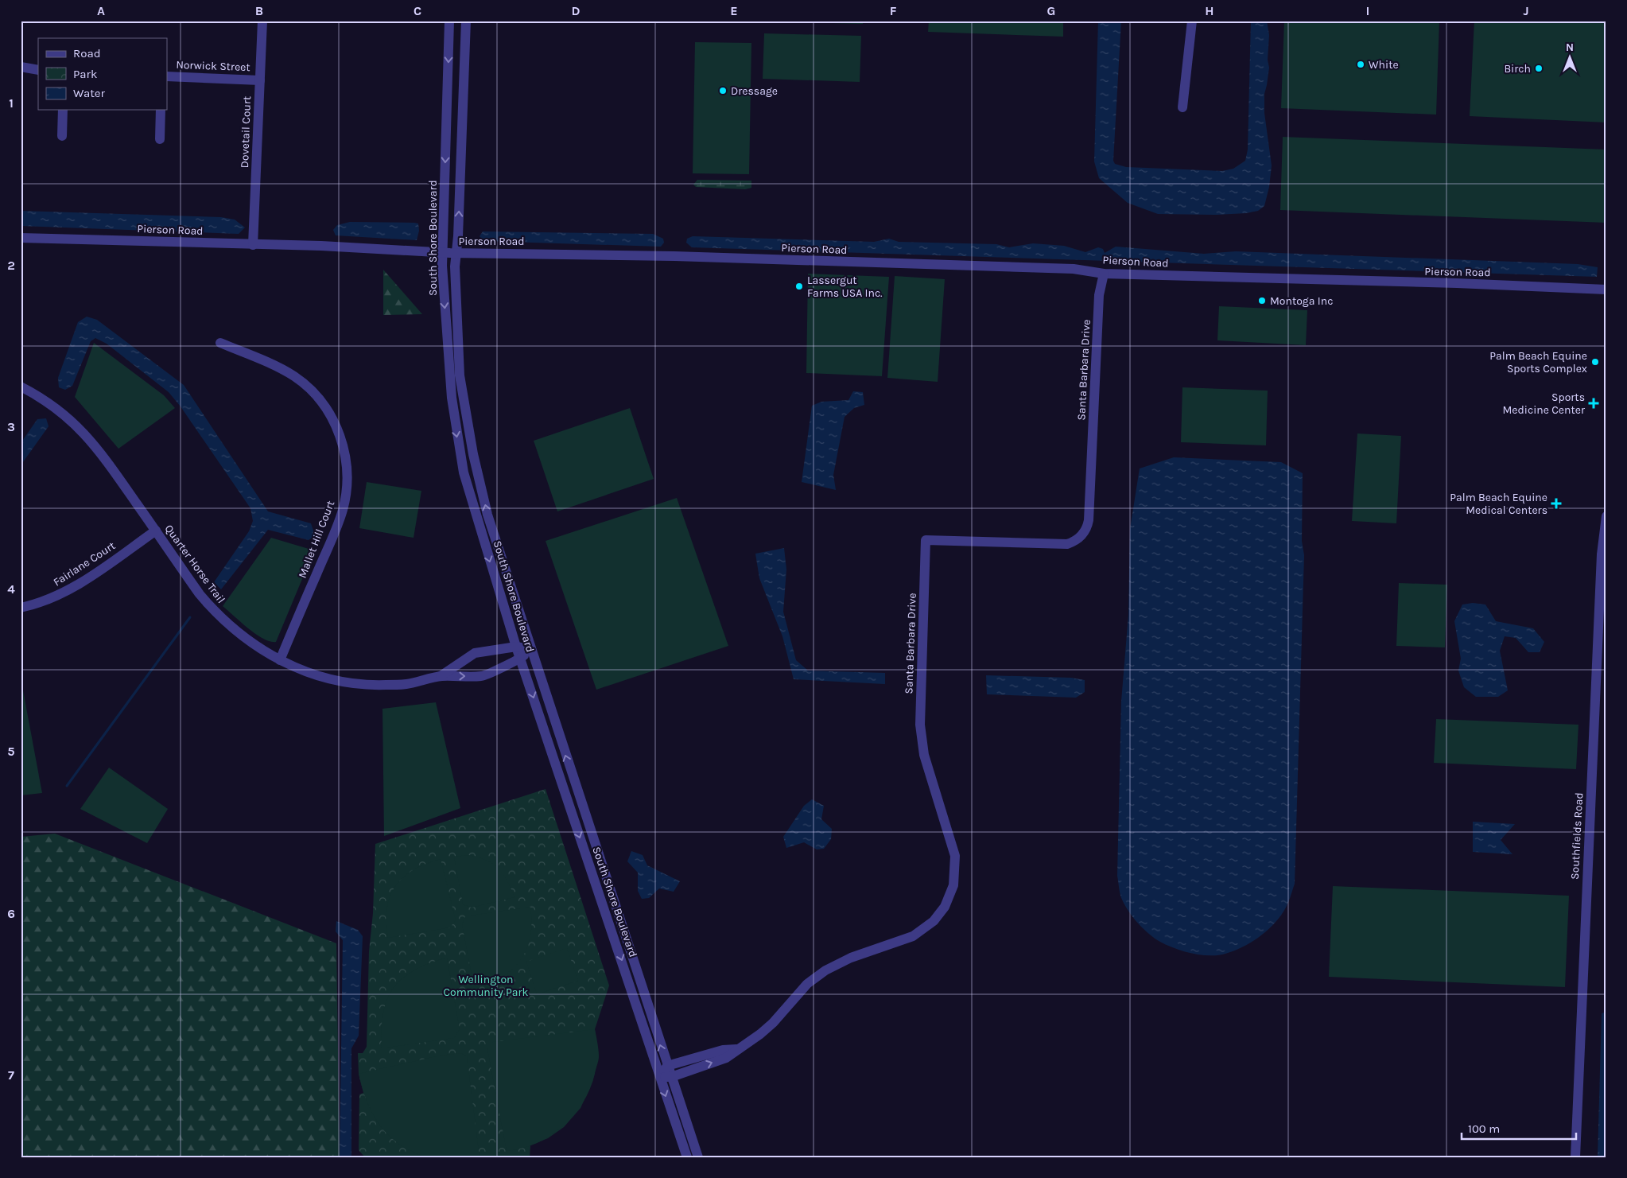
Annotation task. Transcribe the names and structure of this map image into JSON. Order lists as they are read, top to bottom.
{
  "streets": {
    "street": [
      "Norwick Street",
      "Dovetail Court",
      "Pierson Road",
      "South Shore Boulevard",
      "Santa Barbara Drive",
      "Mallet Hill Court",
      "Fairlane Court",
      "Quarter Horse Trail",
      "Southfields Road"
    ]
  },
  "crossings": [
    ["Norwick Street", "Dovetail Court"],
    ["Dovetail Court", "Pierson Road"],
    ["Pierson Road", "South Shore Boulevard"],
    ["Pierson Road", "Santa Barbara Drive"],
    ["South Shore Boulevard", "Santa Barbara Drive"],
    ["South Shore Boulevard", "Quarter Horse Trail"],
    ["Mallet Hill Court", "Quarter Horse Trail"],
    ["Fairlane Court", "Quarter Horse Trail"]
  ],
  "parks": ["Wellington Community Park"],
  "places": {
    "other": [
      "White",
      "Birch",
      "Dressage",
      "Lassergut Farms USA Inc.",
      "Montoga Inc",
      "Palm Beach Equine Sports Complex"
    ],
    "health": ["Sports Medicine Center", "Palm Beach Equine Medical Centers"]
  },
  "legend": ["Road", "Park", "Water"],
  "scale_bar": "100 m",
  "north": "top",
  "grid": {
    "columns": [
      "A",
      "B",
      "C",
      "D",
      "E",
      "F",
      "G",
      "H",
      "I",
      "J"
    ],
    "rows": [
      "1",
      "2",
      "3",
      "4",
      "5",
      "6",
      "7"
    ]
  }
}
